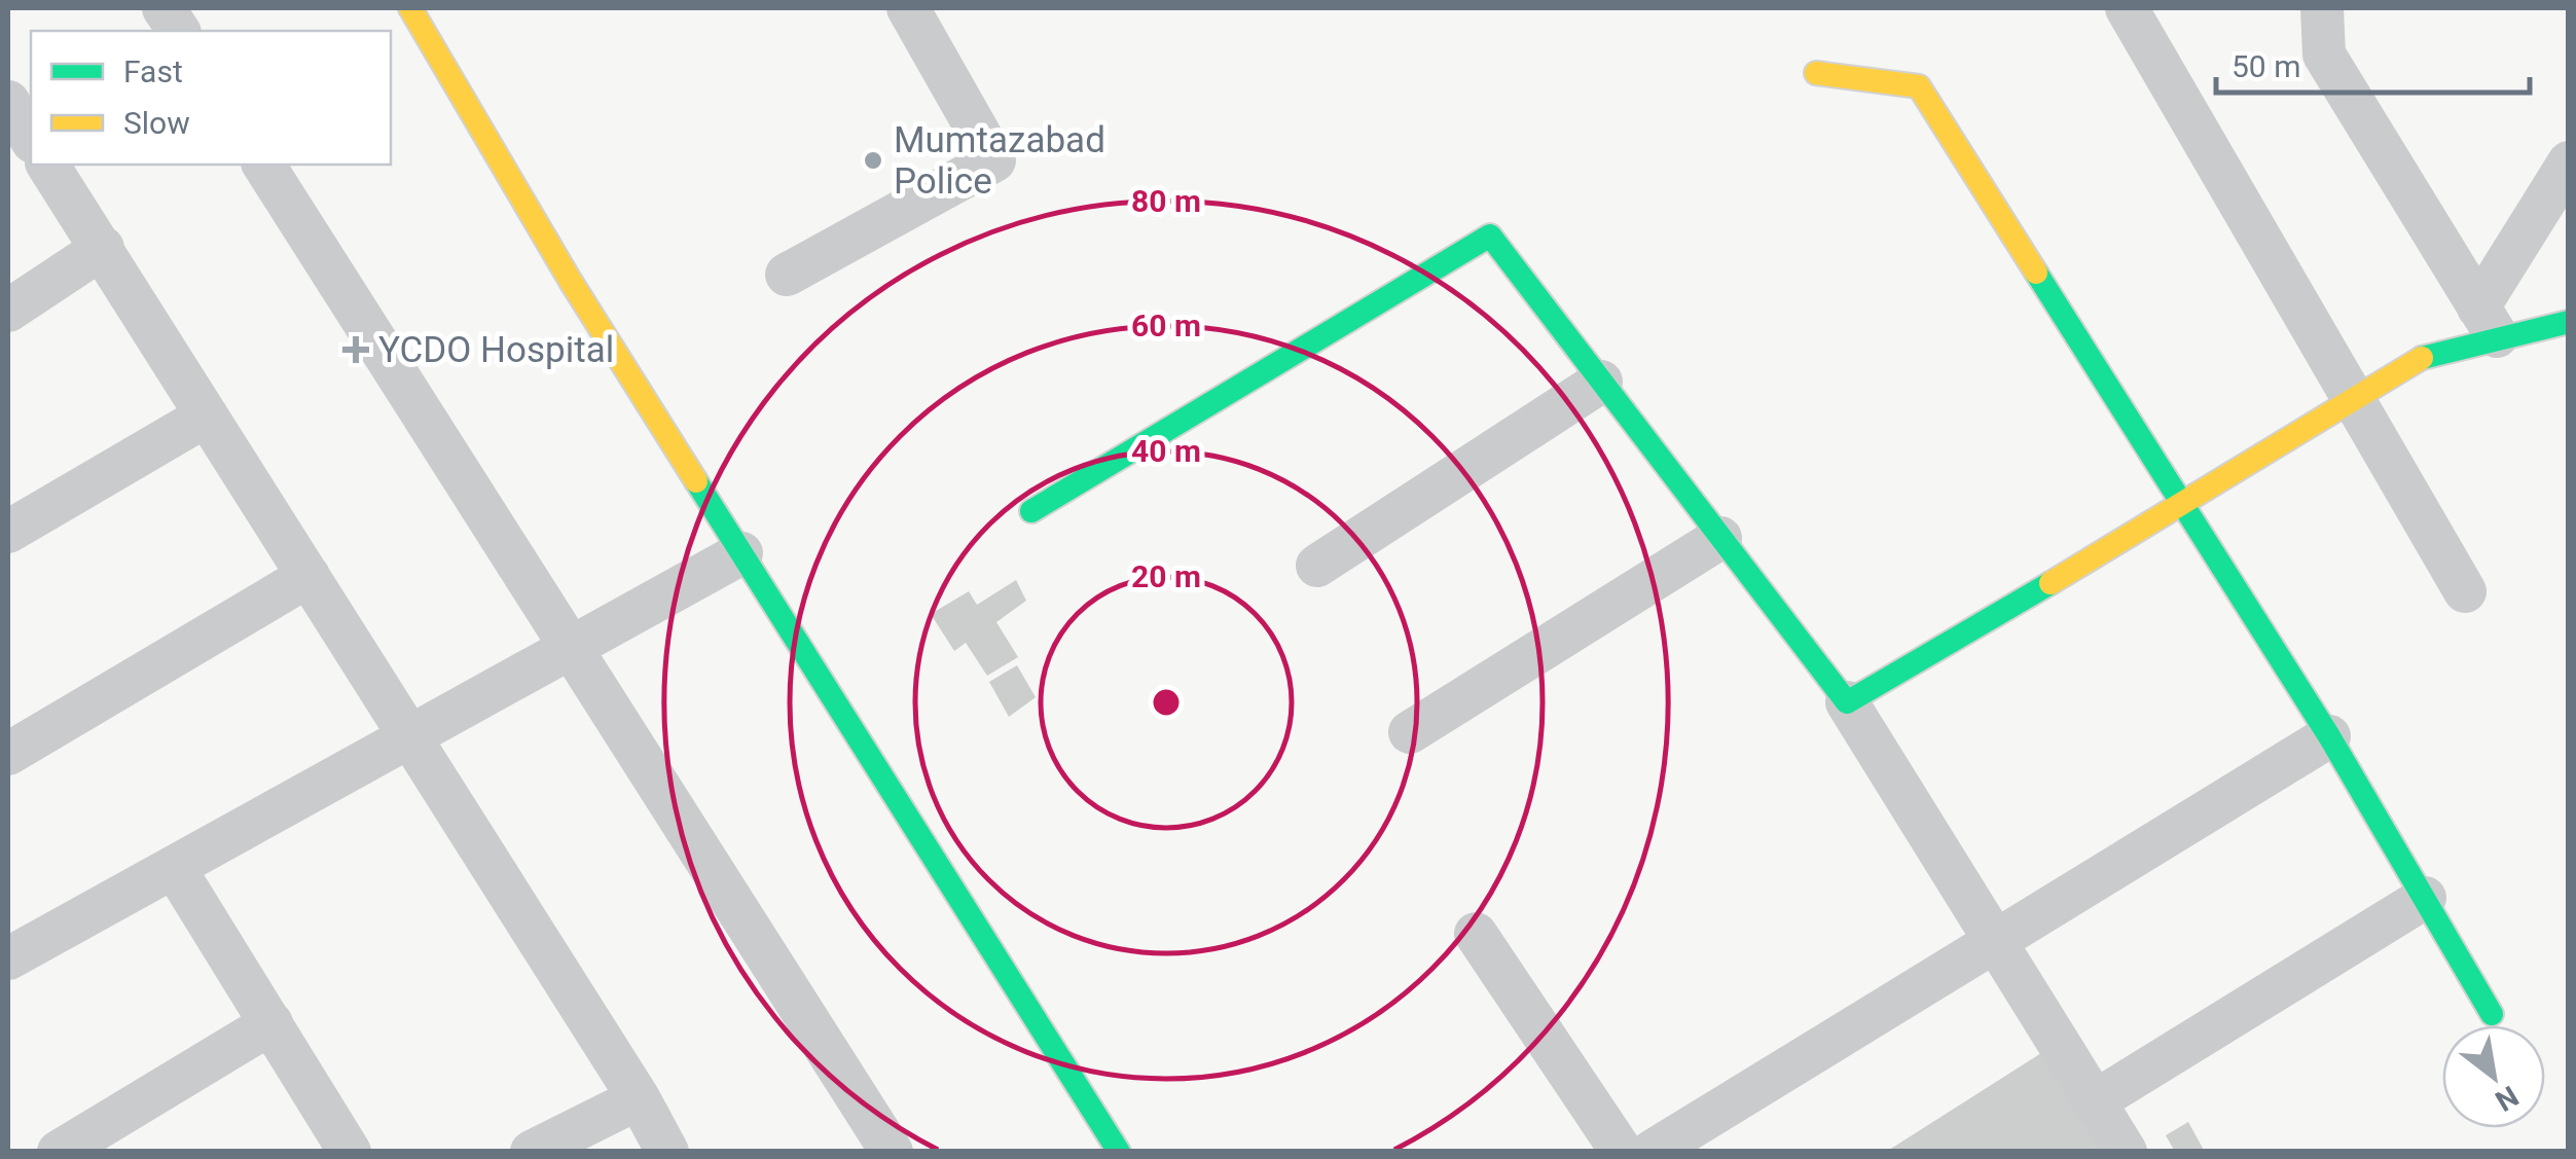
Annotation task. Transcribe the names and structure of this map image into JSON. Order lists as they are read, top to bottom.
{
  "places": {
    "other": ["Mumtazabad Police"],
    "health": ["YCDO Hospital"]
  },
  "legend": ["Fast", "Slow"],
  "scale_bar": "50 m",
  "north": "bottom right",
  "rings": [
    "80 m",
    "60 m",
    "40 m",
    "20 m"
  ]
}
